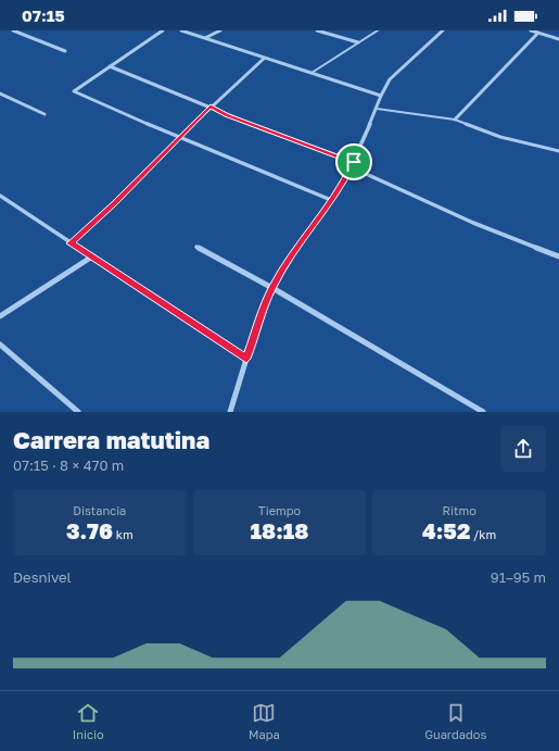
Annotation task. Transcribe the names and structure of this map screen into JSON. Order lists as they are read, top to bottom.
{
  "page": {
    "status": "07:15",
    "heading": ["Carrera matutina", "07:15 · 8 × 470 m"],
    "stats": [
      ["Distancia", "3.76 km"],
      ["Tiempo", "18:18"],
      ["Ritmo", "4:52 /km"]
    ],
    "chart": ["Desnivel", "91–95 m"],
    "tabs": ["Inicio", "Mapa", "Guardados"]
  }
}
